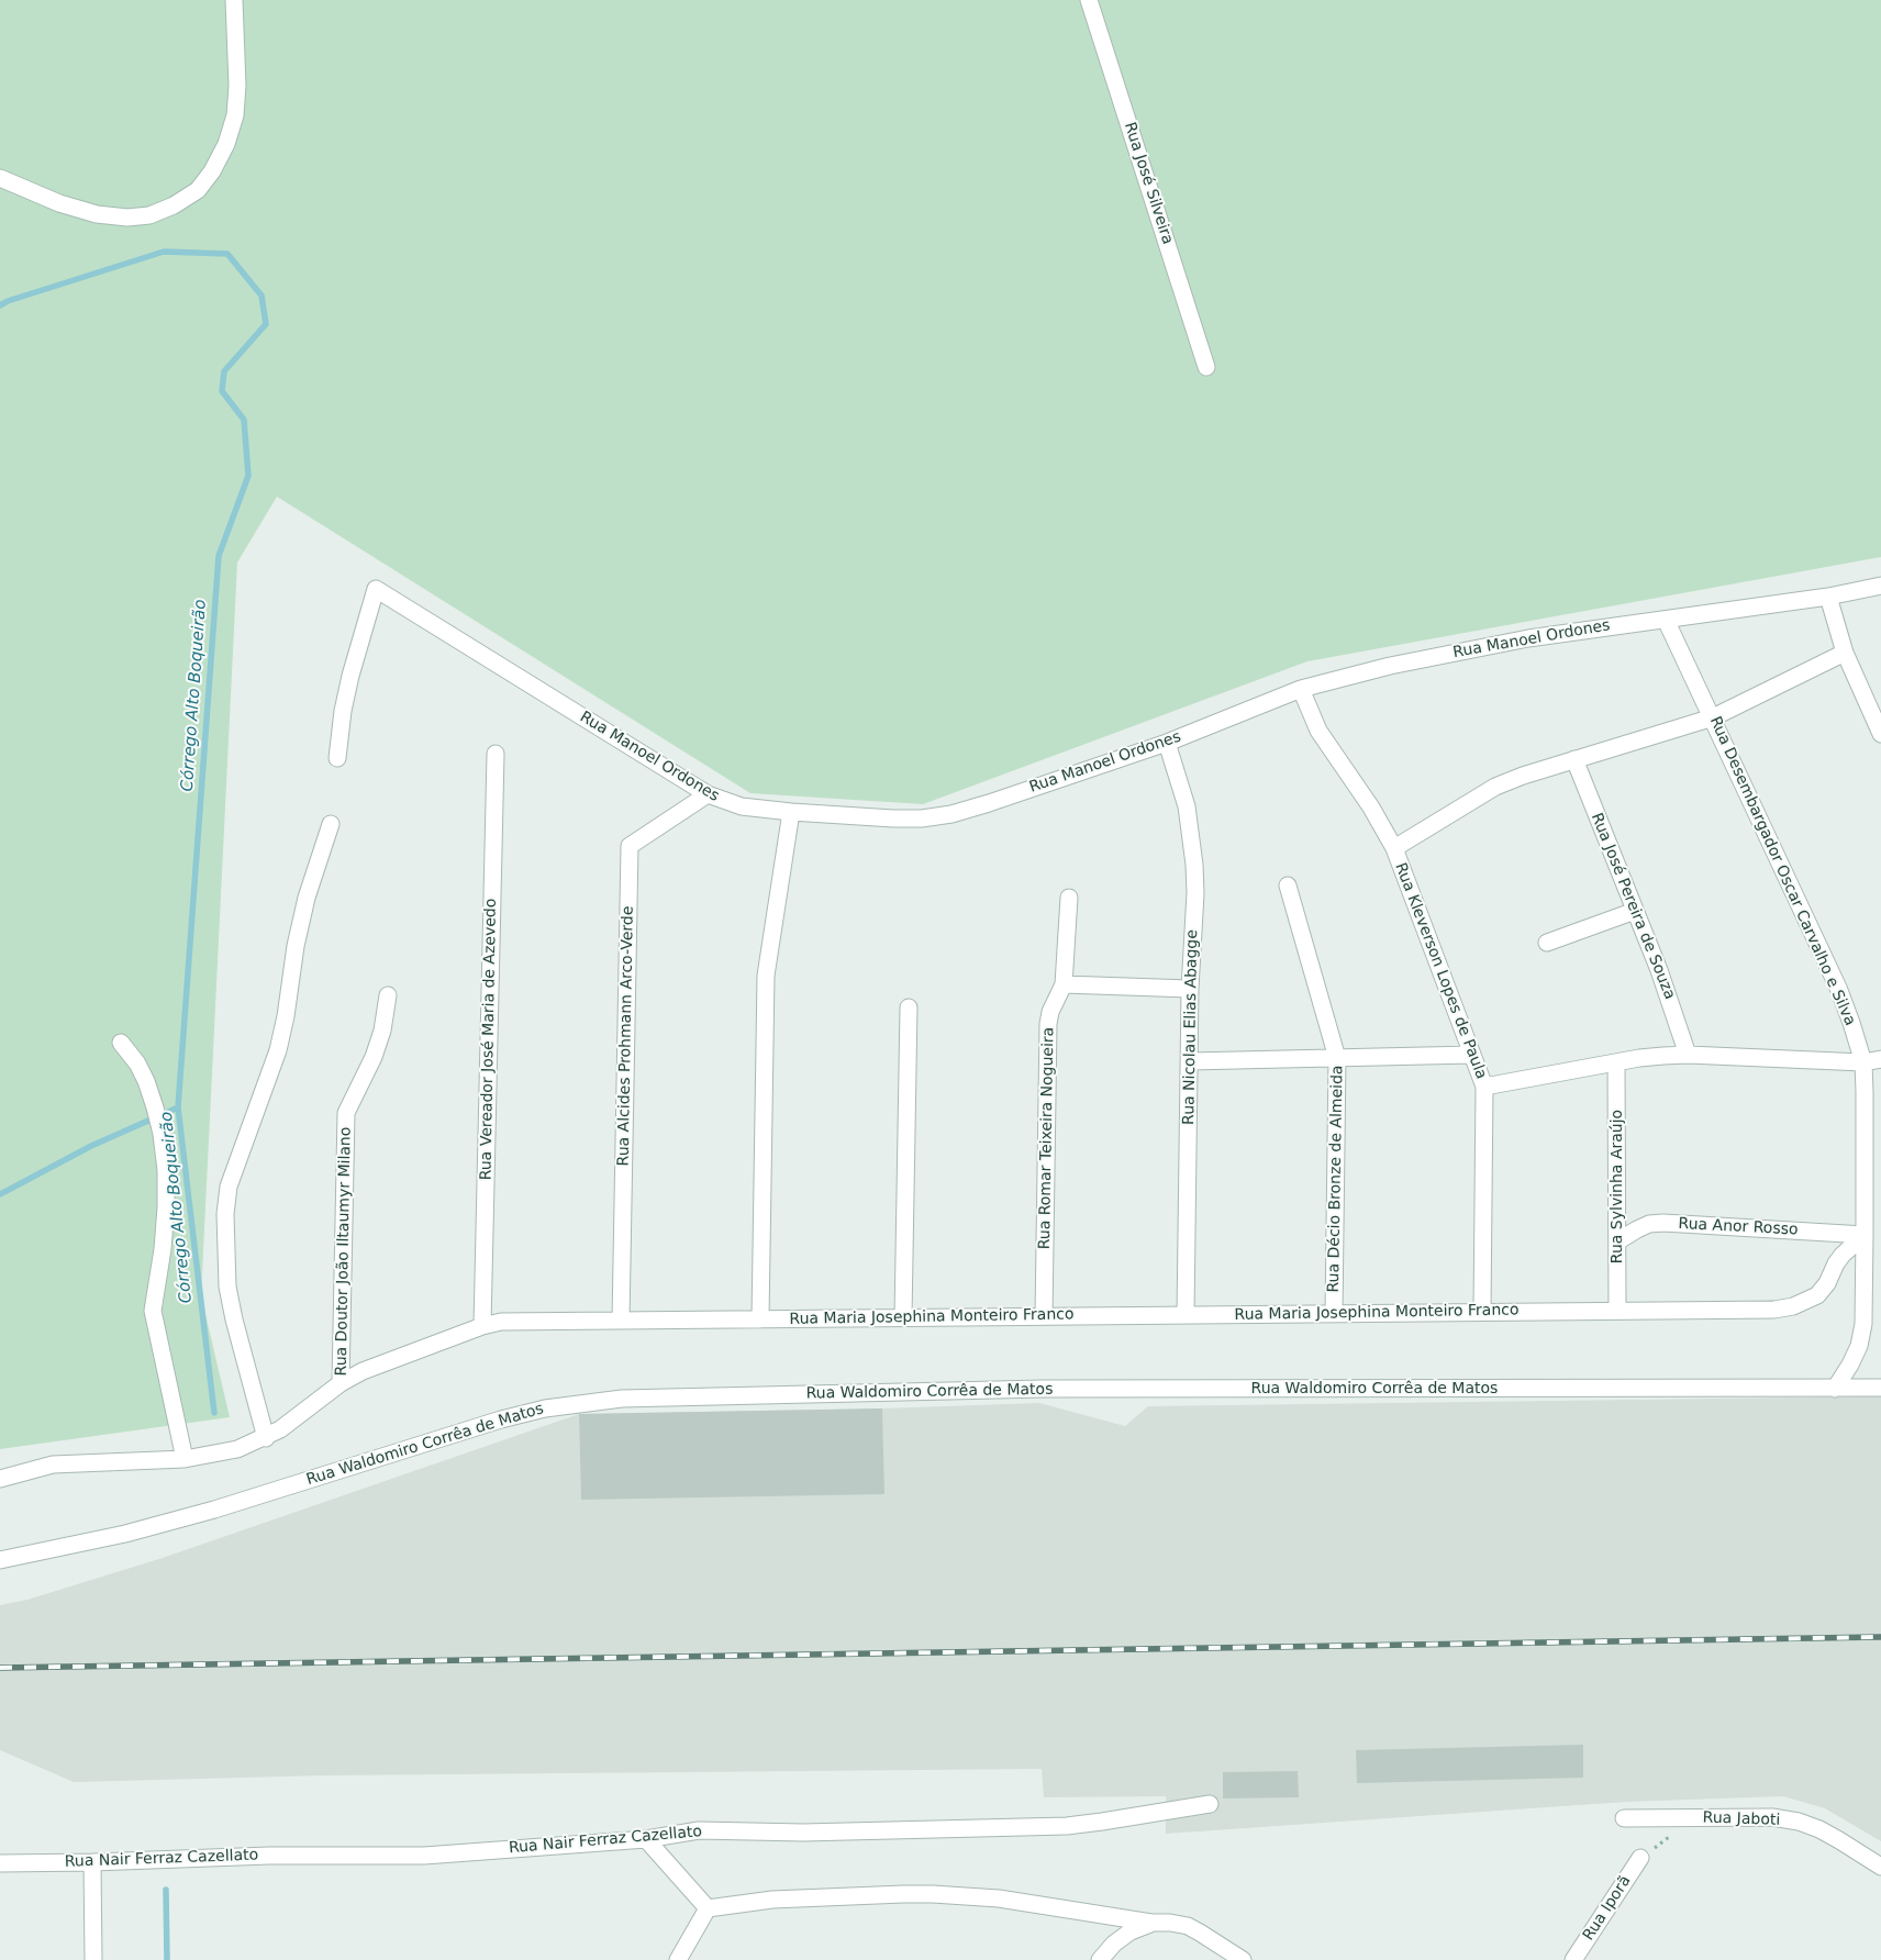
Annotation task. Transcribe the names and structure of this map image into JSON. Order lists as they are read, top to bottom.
{
  "streets": {
    "street": [
      "Rua José Silveira",
      "Rua Manoel Ordones",
      "Rua Desembargador Oscar Carvalho e Silva",
      "Rua José Pereira de Souza",
      "Rua Kleverson Lopes de Paula",
      "Rua Nicolau Elias Abagge",
      "Rua Alcides Prohmann Arco-Verde",
      "Rua Vereador José Maria de Azevedo",
      "Rua Romar Teixeira Nogueira",
      "Rua Décio Bronze de Almeida",
      "Rua Sylvinha Araújo",
      "Rua Anor Rosso",
      "Rua Doutor João Iltaumyr Milano",
      "Rua Maria Josephina Monteiro Franco",
      "Rua Waldomiro Corrêa de Matos",
      "Rua Jaboti",
      "Rua Nair Ferraz Cazellato",
      "Rua Iporã"
    ]
  },
  "crossings": [
    ["Rua Manoel Ordones", "Rua Desembargador Oscar Carvalho e Silva"],
    ["Rua Manoel Ordones", "Rua Kleverson Lopes de Paula"],
    ["Rua Manoel Ordones", "Rua Nicolau Elias Abagge"],
    ["Rua Manoel Ordones", "Rua Alcides Prohmann Arco-Verde"],
    ["Rua Desembargador Oscar Carvalho e Silva", "Rua Anor Rosso"],
    ["Rua Desembargador Oscar Carvalho e Silva", "Rua Maria Josephina Monteiro Franco"],
    ["Rua Desembargador Oscar Carvalho e Silva", "Rua Waldomiro Corrêa de Matos"],
    ["Rua Kleverson Lopes de Paula", "Rua Maria Josephina Monteiro Franco"],
    ["Rua Nicolau Elias Abagge", "Rua Maria Josephina Monteiro Franco"],
    ["Rua Alcides Prohmann Arco-Verde", "Rua Maria Josephina Monteiro Franco"],
    ["Rua Vereador José Maria de Azevedo", "Rua Maria Josephina Monteiro Franco"],
    ["Rua Romar Teixeira Nogueira", "Rua Maria Josephina Monteiro Franco"],
    ["Rua Décio Bronze de Almeida", "Rua Maria Josephina Monteiro Franco"],
    ["Rua Sylvinha Araújo", "Rua Anor Rosso"],
    ["Rua Sylvinha Araújo", "Rua Maria Josephina Monteiro Franco"],
    ["Rua Anor Rosso", "Rua Maria Josephina Monteiro Franco"],
    ["Rua Doutor João Iltaumyr Milano", "Rua Maria Josephina Monteiro Franco"]
  ],
  "water": ["Córrego Alto Boqueirão"]
}
